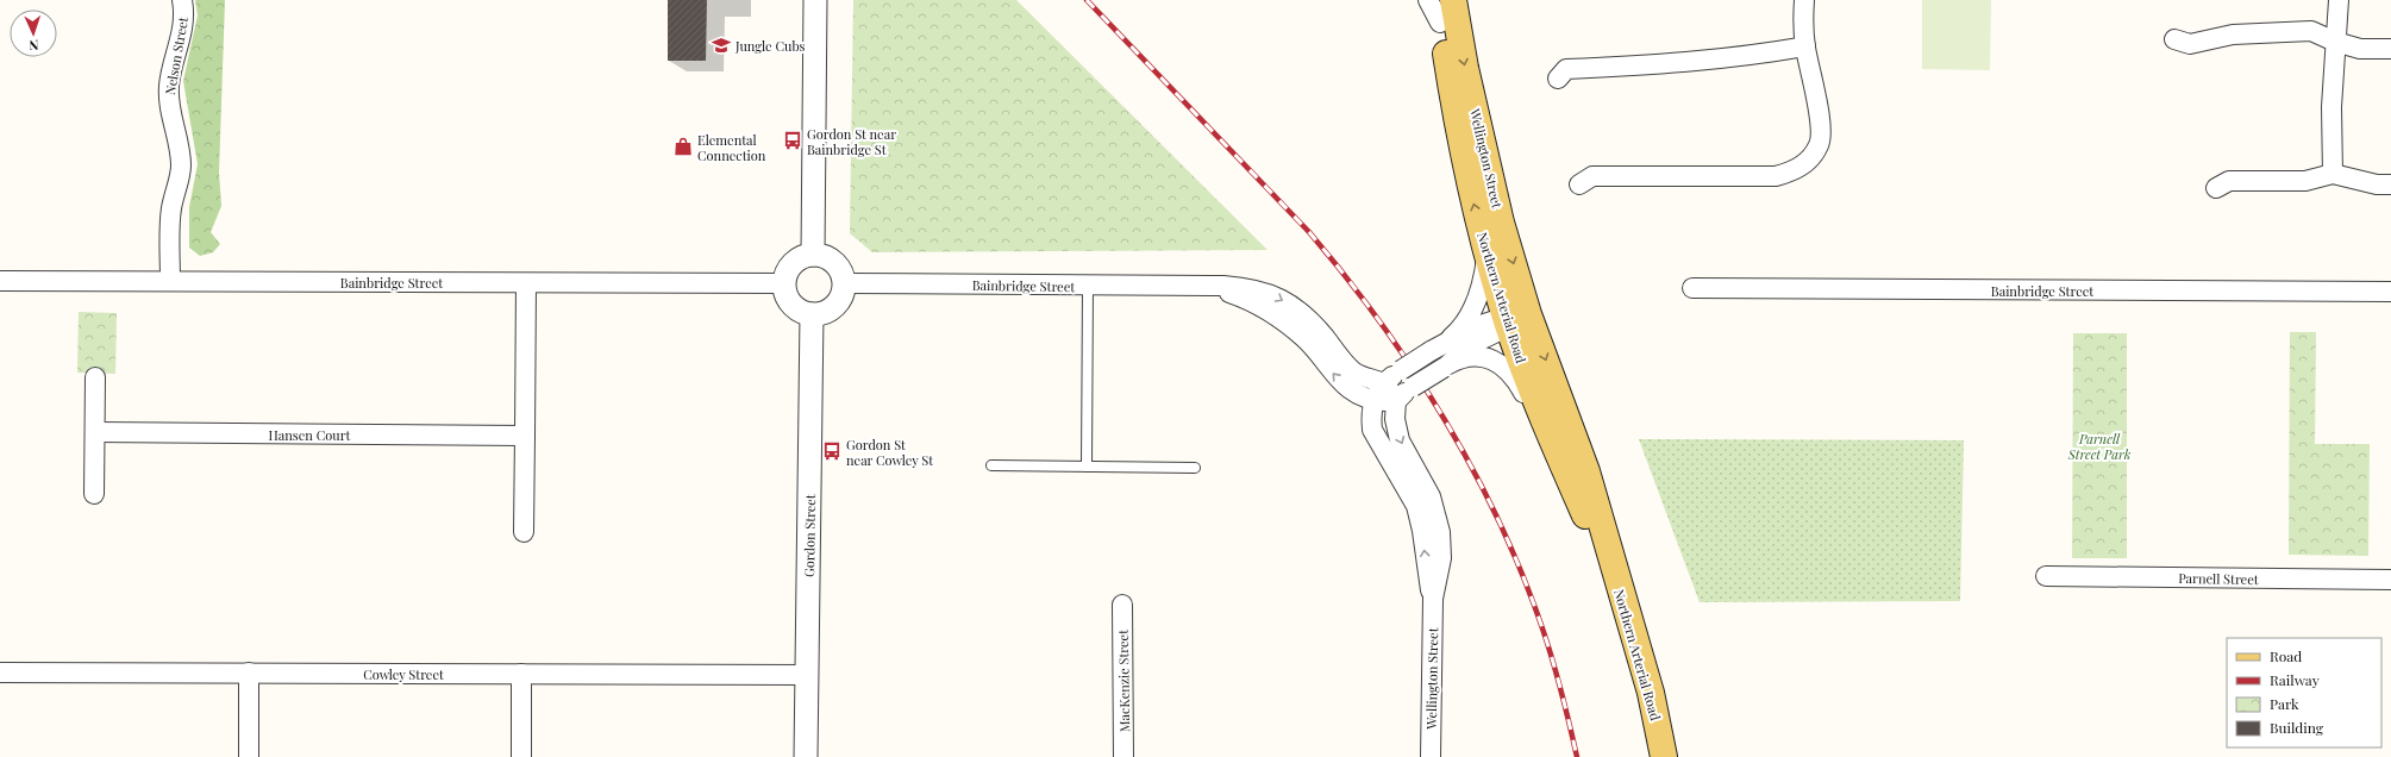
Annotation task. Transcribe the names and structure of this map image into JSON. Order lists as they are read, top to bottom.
{
  "streets": {
    "main road": ["Wellington Street", "Northern Arterial Road"],
    "street": [
      "Nelson Street",
      "Bainbridge Street",
      "Hansen Court",
      "Gordon Street",
      "Parnell Street",
      "Cowley Street",
      "MacKenzie Street"
    ]
  },
  "crossings": [
    ["Nelson Street", "Bainbridge Street"],
    ["Wellington Street", "Bainbridge Street"],
    ["Wellington Street", "Northern Arterial Road"],
    ["Bainbridge Street", "Gordon Street"],
    ["Gordon Street", "Cowley Street"]
  ],
  "parks": ["Parnell Street Park"],
  "places": {
    "school or university": ["Jungle Cubs"],
    "bus stop": ["Gordon St near Bainbridge St", "Gordon St near Cowley St"],
    "shop": ["Elemental Connection"]
  },
  "legend": [
    "Road",
    "Railway",
    "Park",
    "Building"
  ],
  "north": "bottom"
}
